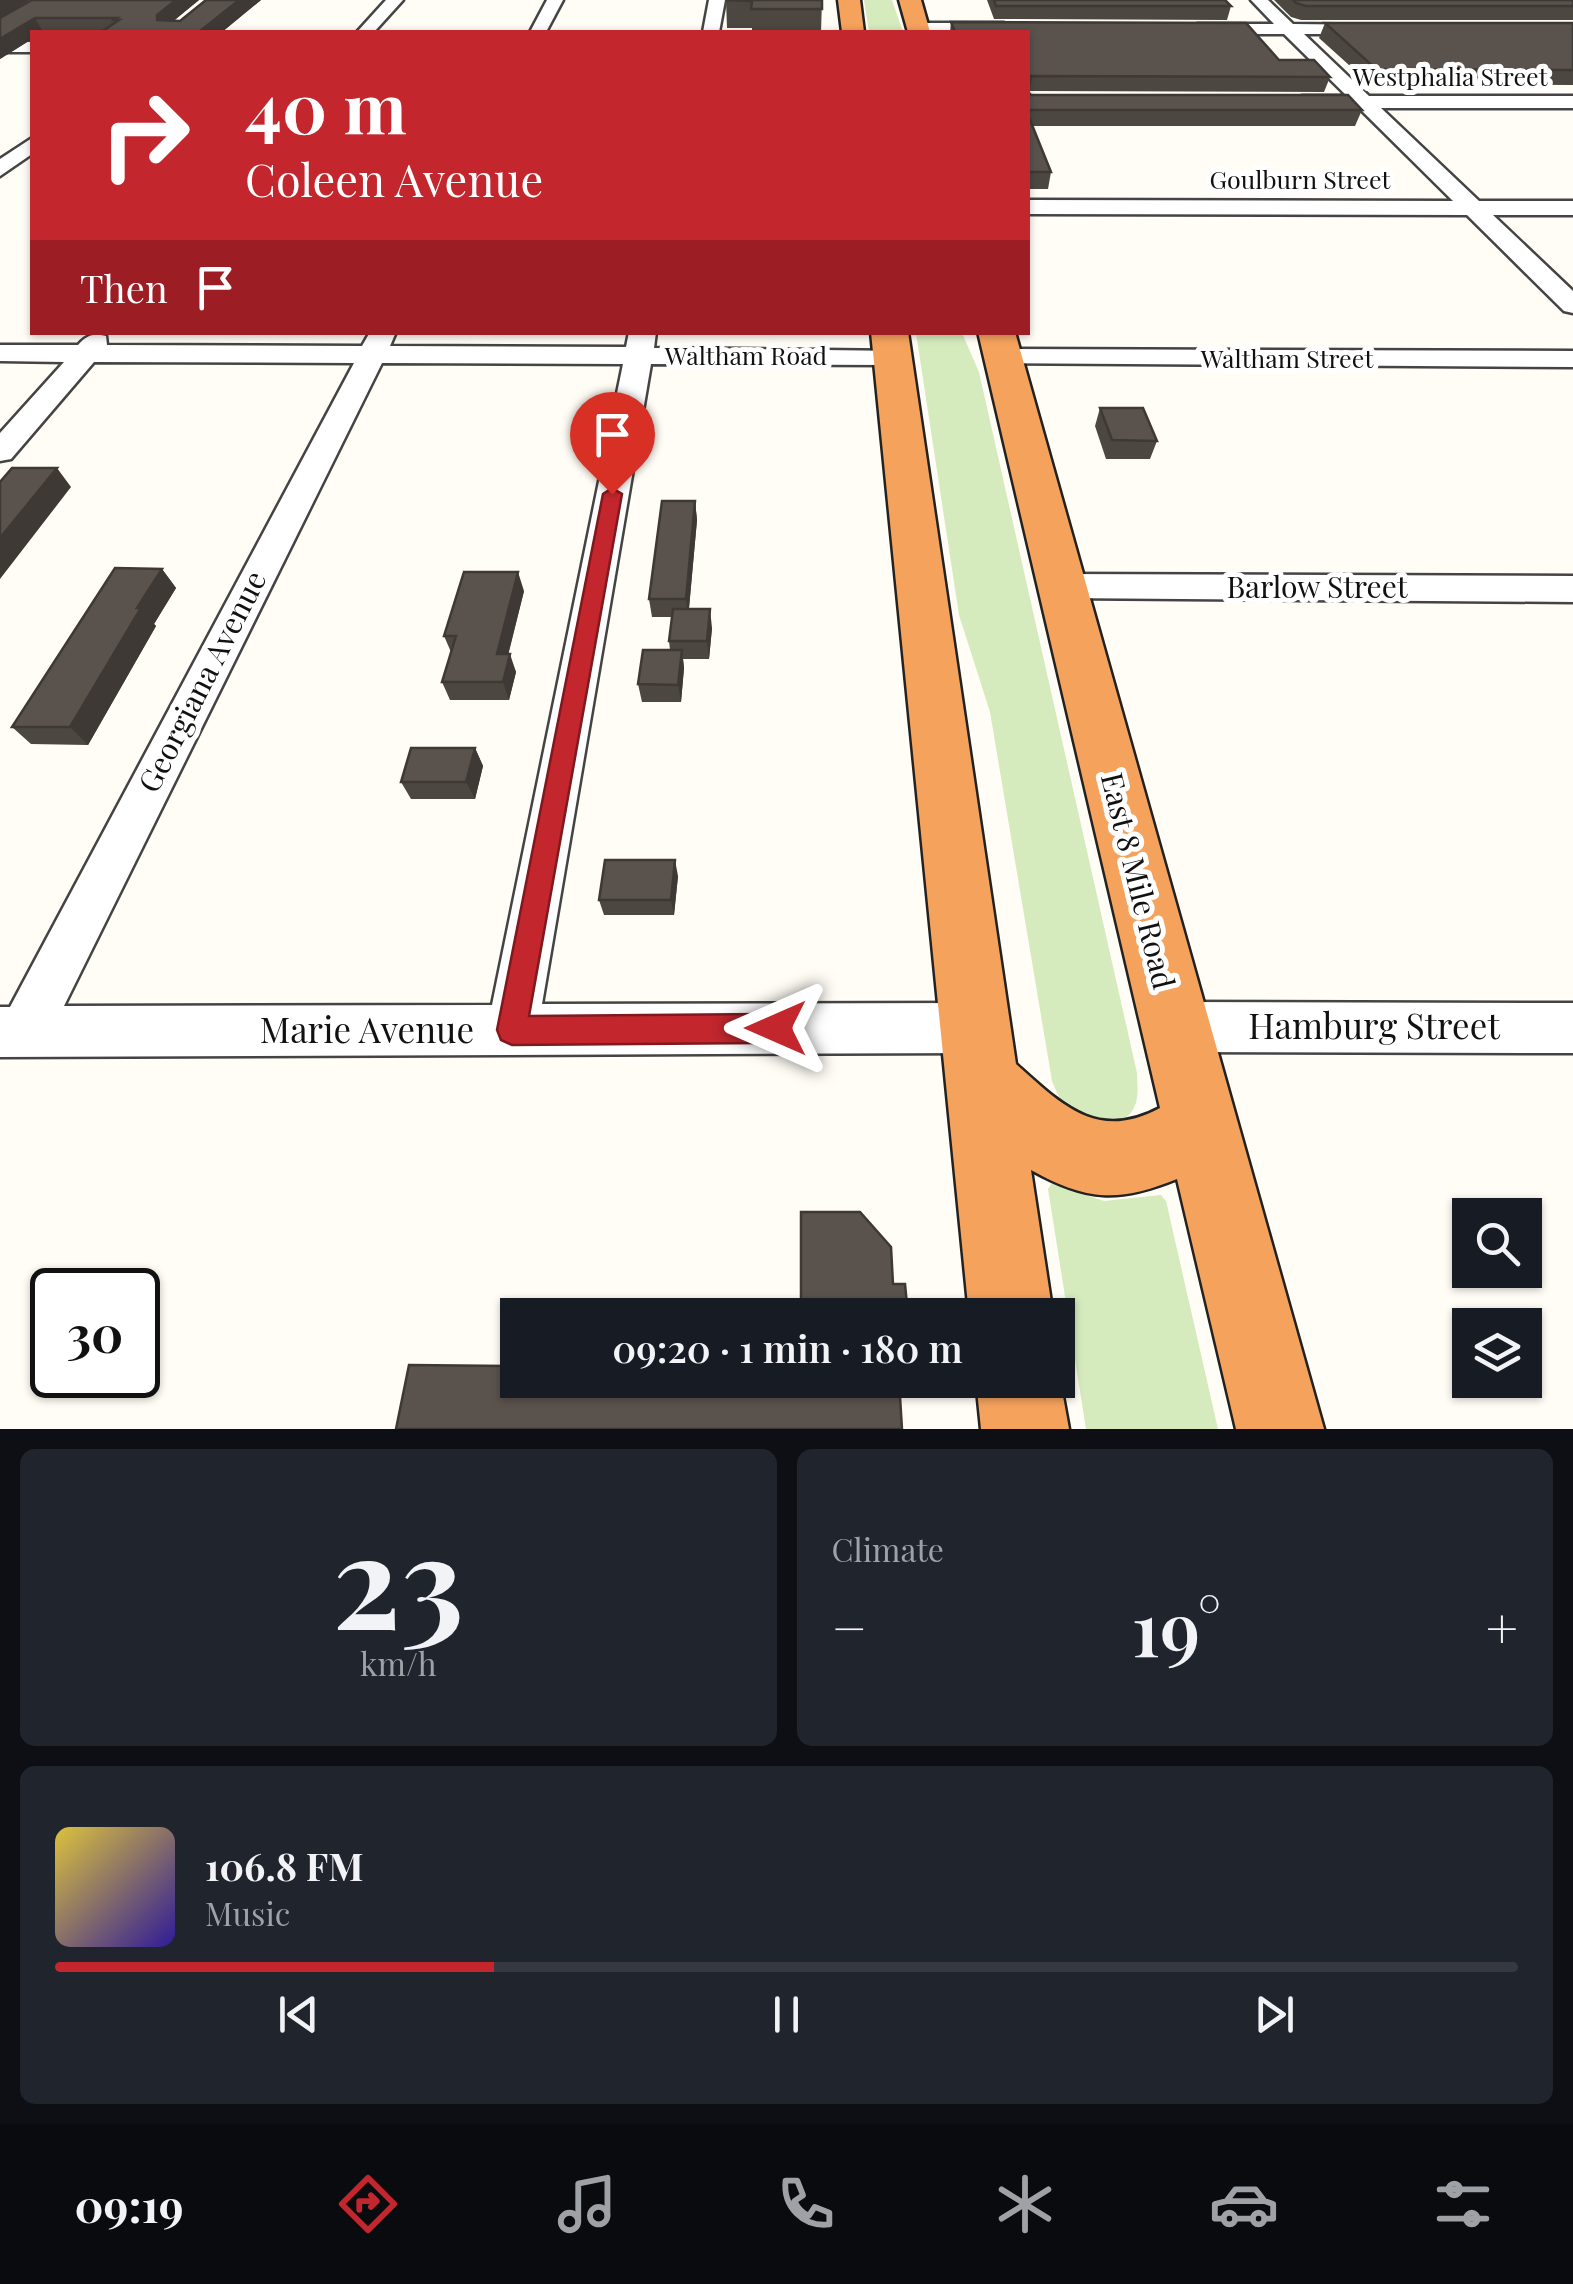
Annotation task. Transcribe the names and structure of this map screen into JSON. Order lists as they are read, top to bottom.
{
  "streets": {
    "highway": ["East 8 Mile Road"],
    "street": [
      "Westphalia Street",
      "Goulburn Street",
      "Waltham Road",
      "Waltham Street",
      "Barlow Street",
      "Georgiana Avenue",
      "Hamburg Street",
      "Marie Avenue"
    ]
  },
  "crossings": [
    ["Waltham Road", "Georgiana Avenue"],
    ["Waltham Street", "East 8 Mile Road"],
    ["Barlow Street", "East 8 Mile Road"],
    ["Georgiana Avenue", "Marie Avenue"],
    ["East 8 Mile Road", "Hamburg Street"]
  ],
  "page": {
    "turn": ["40 m", "Coleen Avenue"],
    "then": "Then",
    "limit": "30",
    "trip": "09:20 · 1 min · 180 m",
    "tile": [
      ["23", "km/h"],
      "Climate"
    ],
    "heat": ["−", "19°", "+"],
    "song": ["106.8 FM", "Music"],
    "tabs": "09:19"
  }
}
